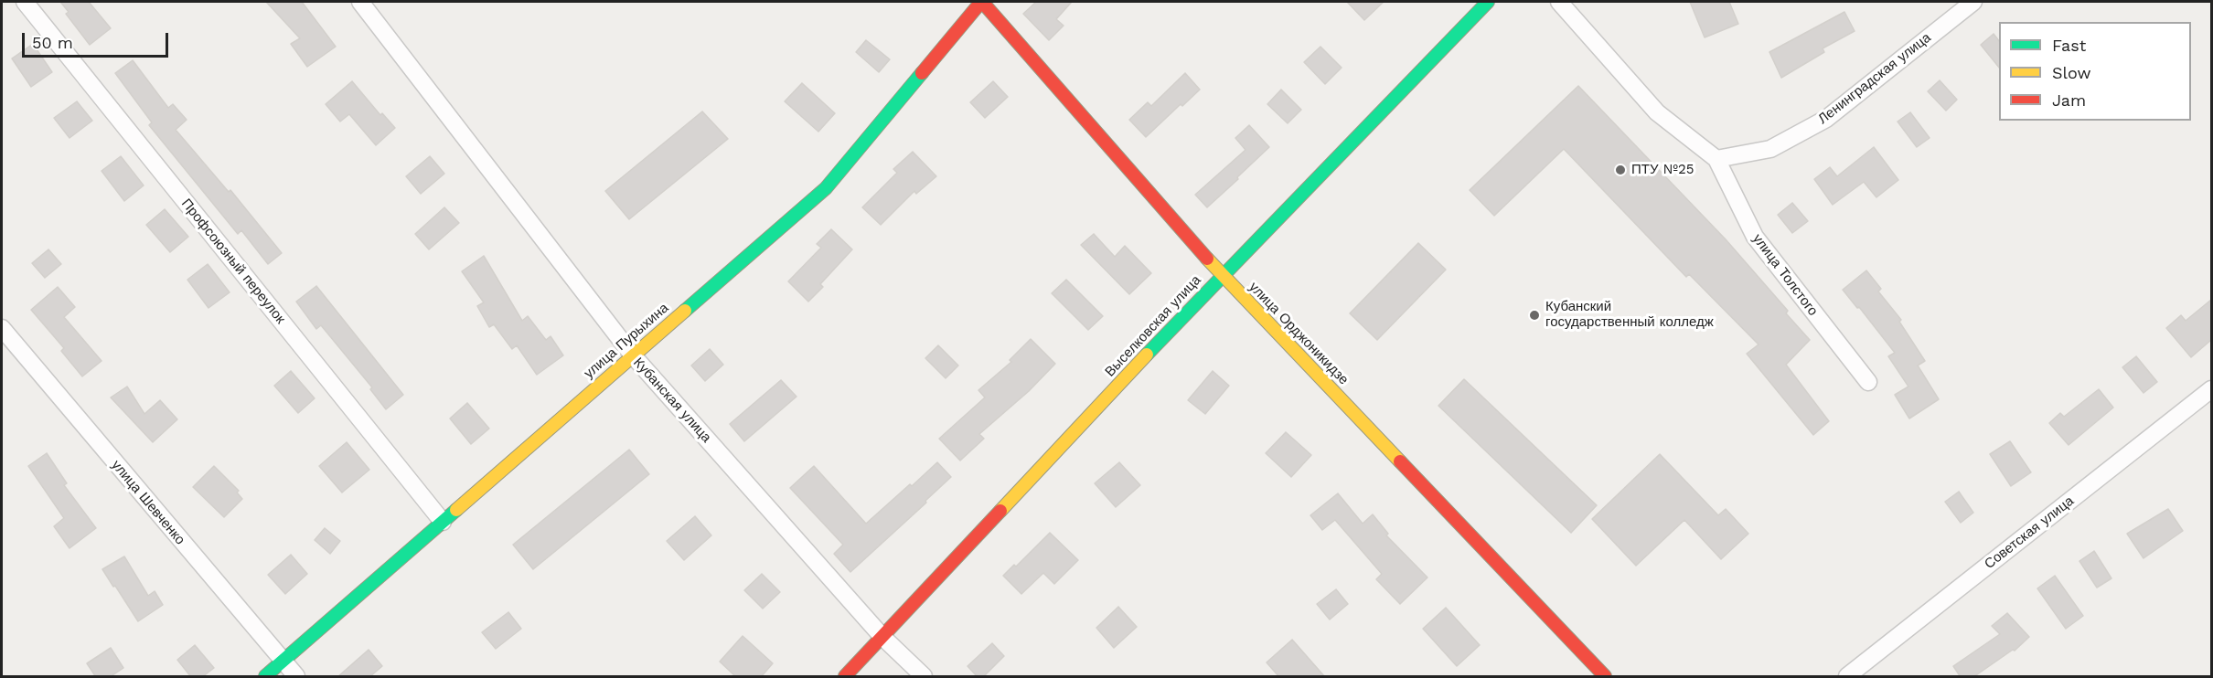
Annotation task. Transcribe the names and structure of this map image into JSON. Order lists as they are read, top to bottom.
{
  "streets": {
    "street": [
      "Ленинградская улица",
      "Профсоюзный переулок",
      "улица Толстого",
      "Выселковская улица",
      "улица Орджоникидзе",
      "улица Пурыхина",
      "Кубанская улица",
      "улица Шевченко",
      "Советская улица"
    ]
  },
  "crossings": [
    ["Ленинградская улица", "улица Толстого"],
    ["Профсоюзный переулок", "улица Пурыхина"],
    ["Выселковская улица", "улица Орджоникидзе"],
    ["Выселковская улица", "Кубанская улица"],
    ["улица Орджоникидзе", "улица Пурыхина"],
    ["улица Пурыхина", "Кубанская улица"],
    ["улица Пурыхина", "улица Шевченко"]
  ],
  "places": ["ПТУ №25", "Кубанский государственный колледж"],
  "legend": ["Fast", "Slow", "Jam"],
  "scale_bar": "50 m"
}
